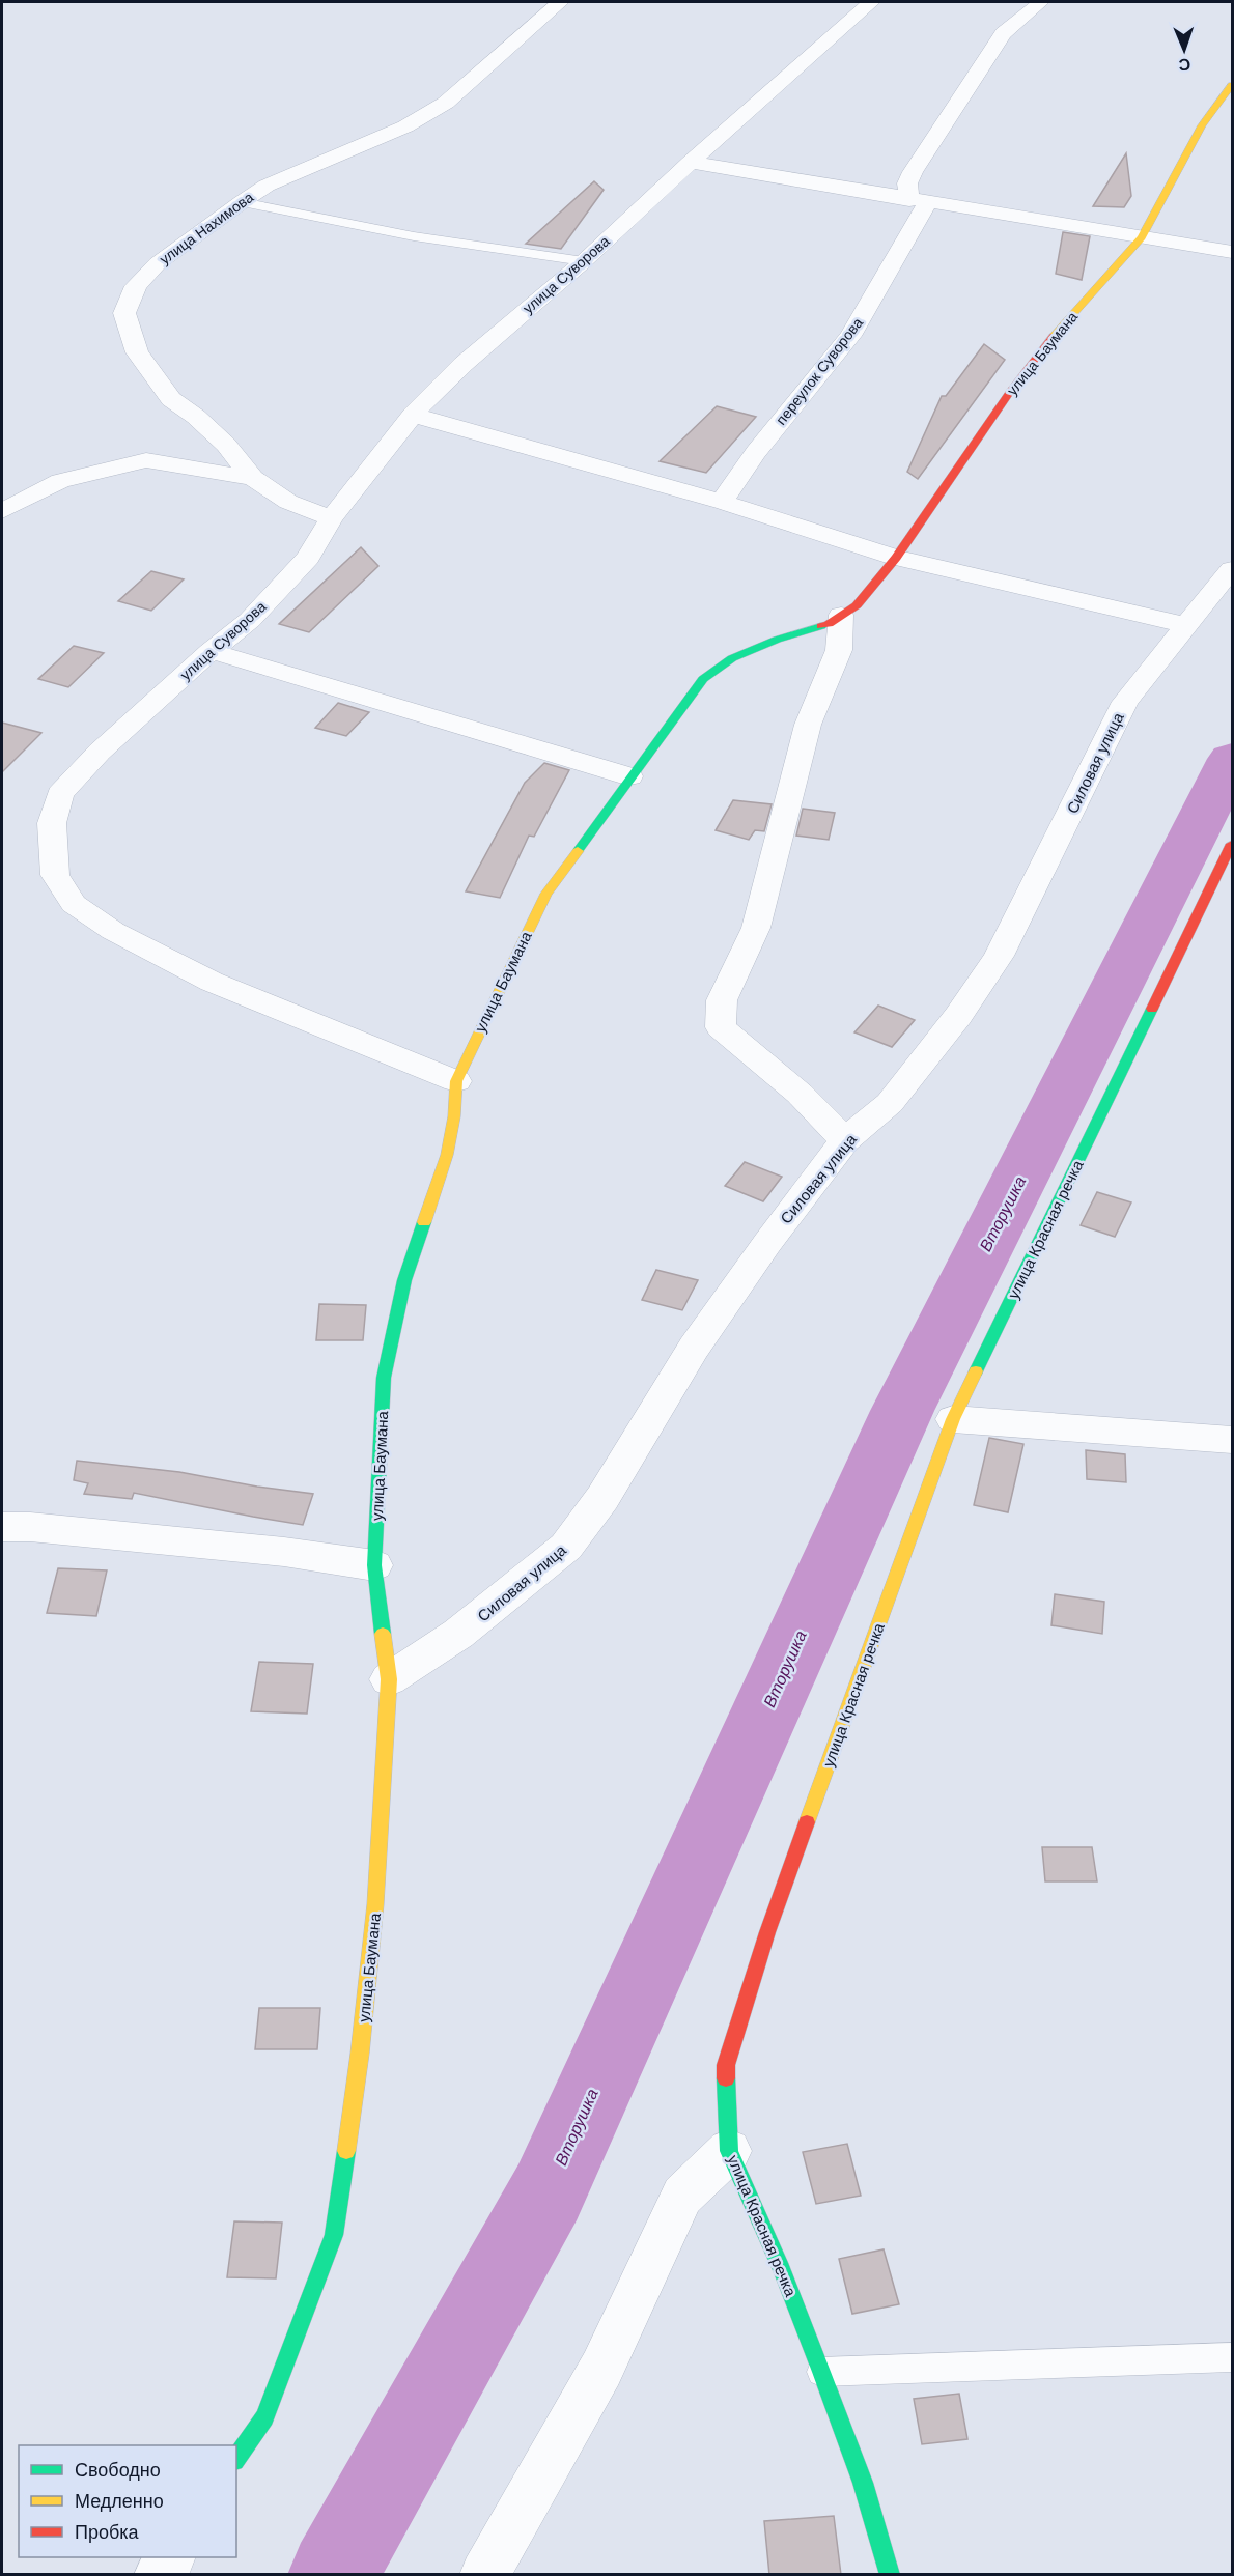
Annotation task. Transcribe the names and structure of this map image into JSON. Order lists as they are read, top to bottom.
{
  "streets": {
    "street": [
      "улица Нахимова",
      "улица Суворова",
      "улица Баумана",
      "переулок Суворова",
      "Силовая улица",
      "улица Красная речка"
    ]
  },
  "crossings": [
    ["улица Нахимова", "улица Суворова"],
    ["улица Суворова", "улица Баумана"],
    ["улица Баумана", "Силовая улица"]
  ],
  "water": ["Вторушка"],
  "legend": ["Свободно", "Медленно", "Пробка"],
  "north": "bottom"
}
